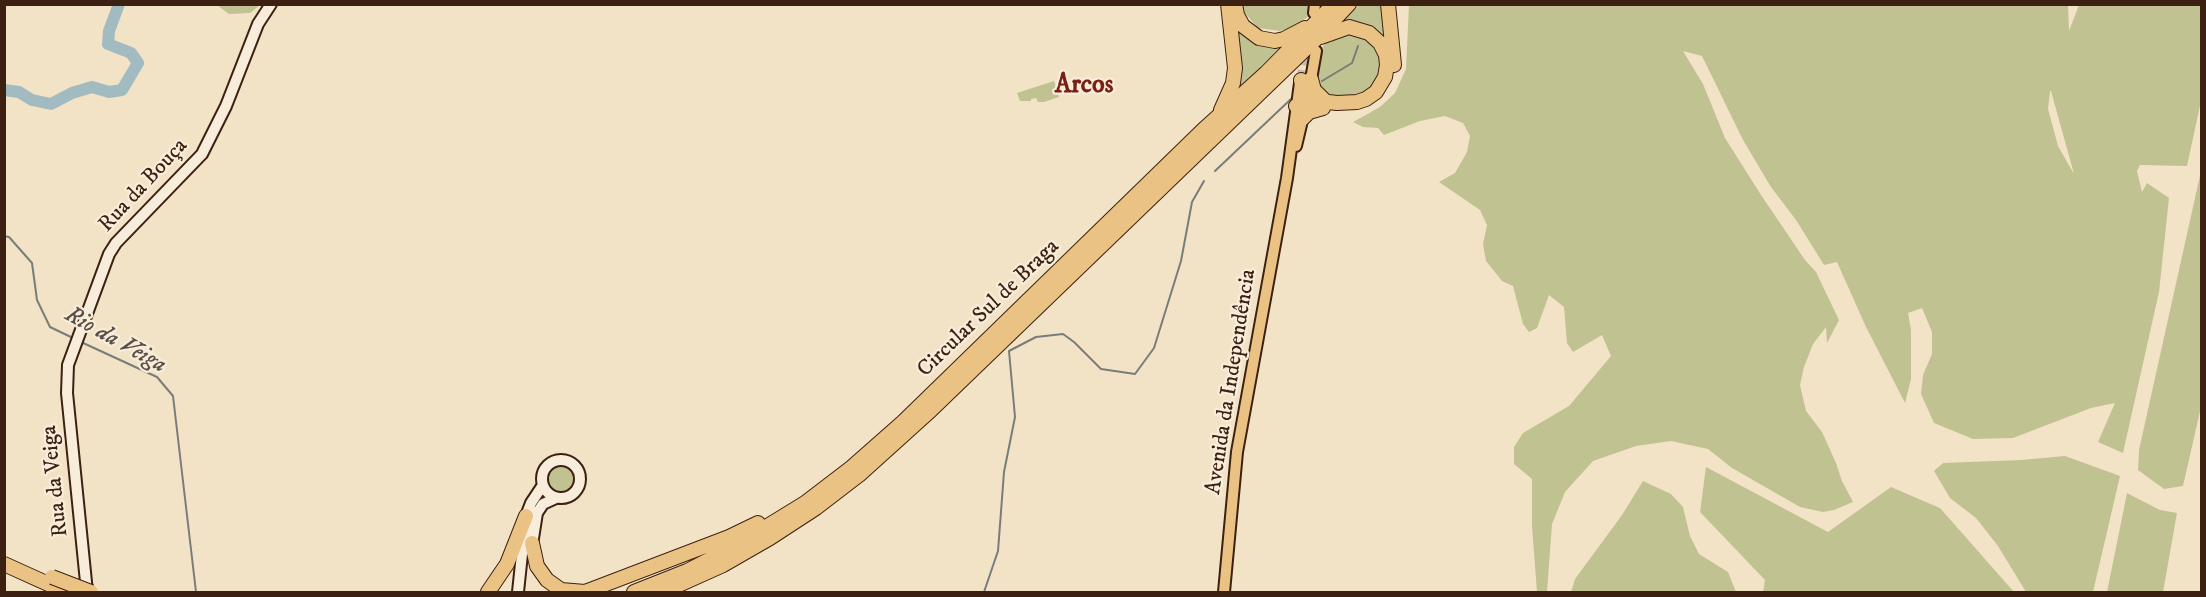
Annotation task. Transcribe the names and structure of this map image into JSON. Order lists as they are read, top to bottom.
{
  "streets": {
    "highway": ["Circular Sul de Braga"],
    "main road": ["Rua da Bouça", "Avenida da Independência", "Rua da Veiga"]
  },
  "crossings": [
    ["Rua da Bouça", "Rua da Veiga"]
  ],
  "districts": ["Arcos"],
  "water": ["Rio da Veiga"]
}
